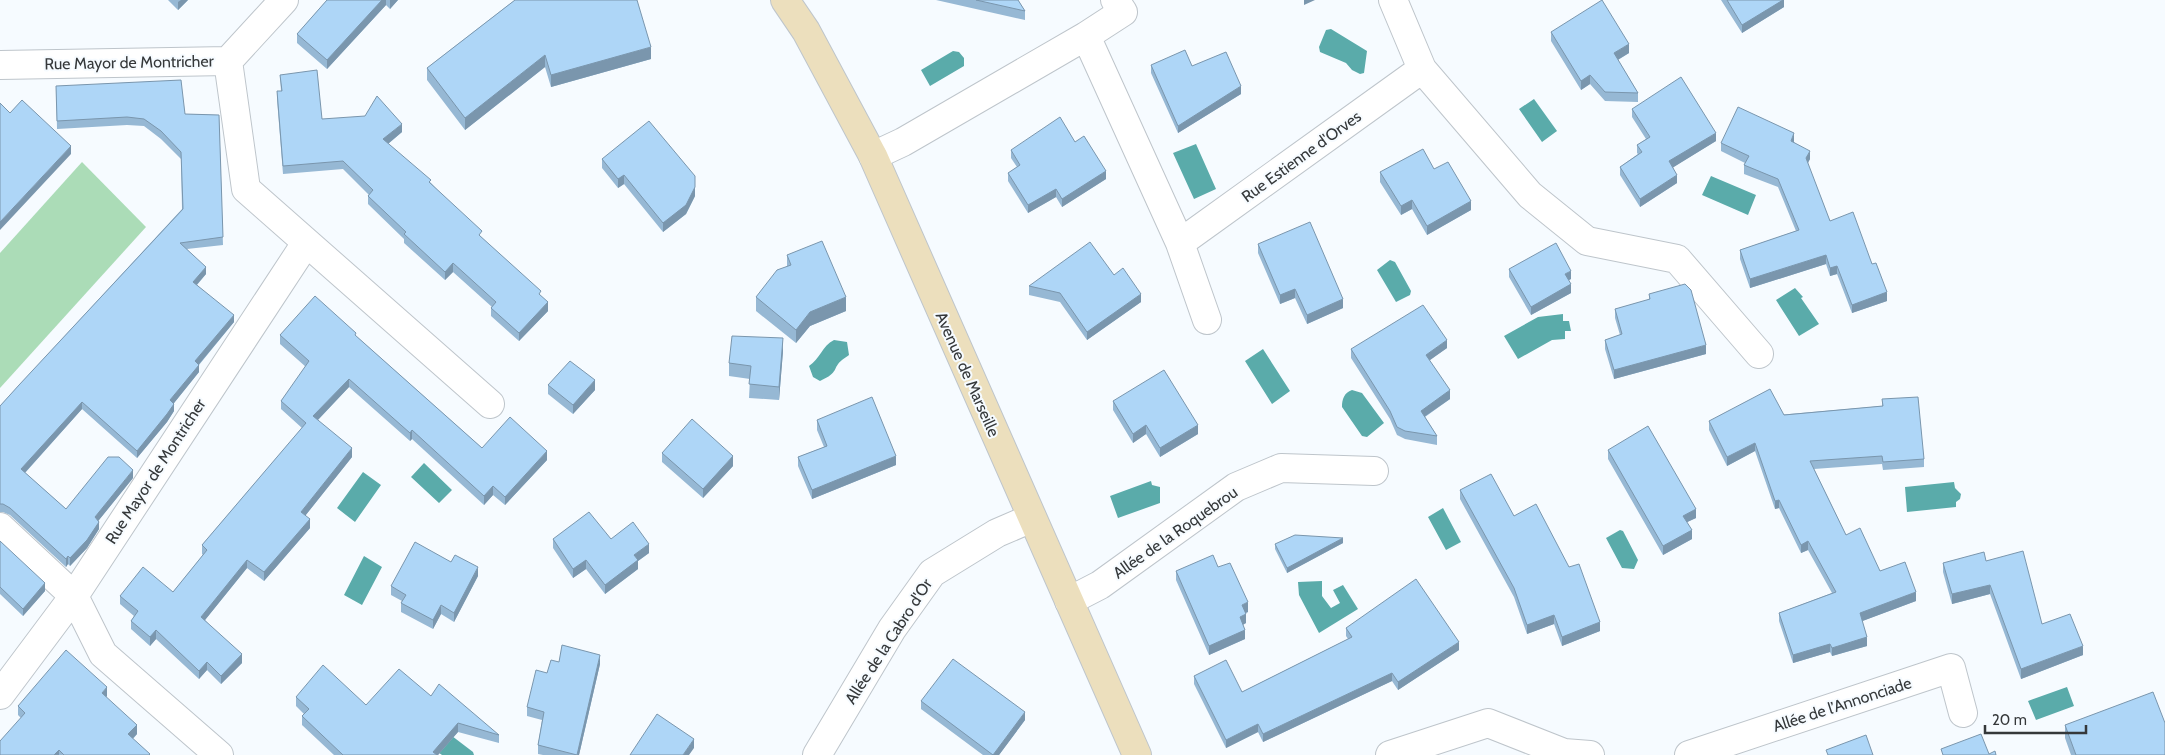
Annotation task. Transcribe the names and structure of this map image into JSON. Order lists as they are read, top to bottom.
{
  "streets": {
    "street": [
      "Rue Mayor de Montricher",
      "Rue Estienne d'Orves",
      "Avenue de Marseille",
      "Allée de la Roquebrou",
      "Allée de la Cabro d'Or",
      "Allée de l’Annonciade"
    ]
  },
  "crossings": [
    ["Avenue de Marseille", "Allée de la Roquebrou"],
    ["Avenue de Marseille", "Allée de la Cabro d'Or"]
  ],
  "scale_bar": "20 m"
}
